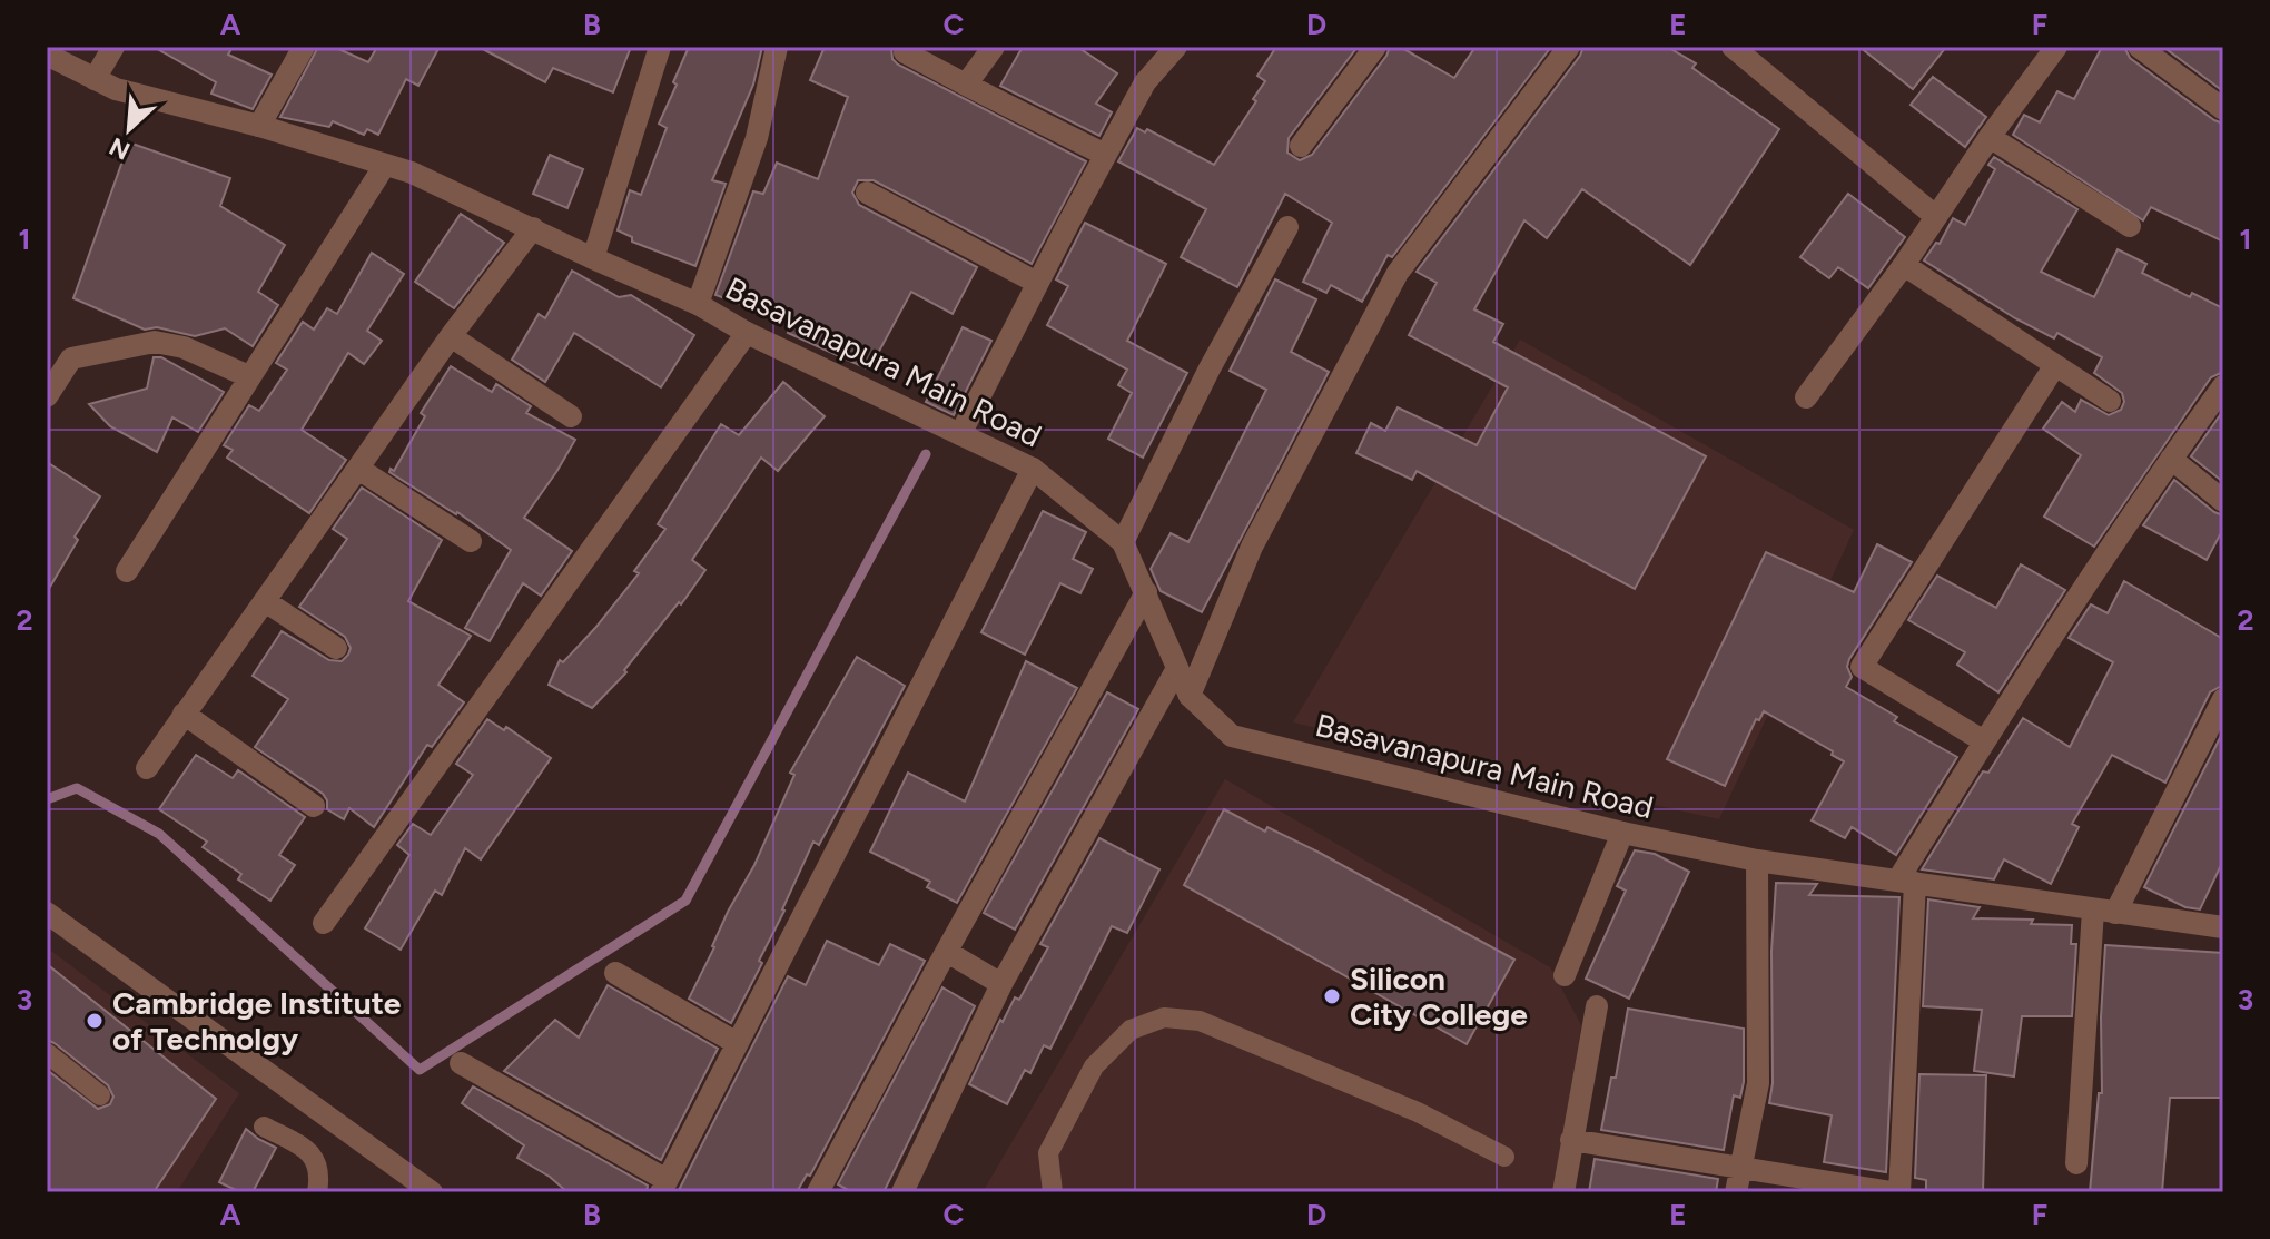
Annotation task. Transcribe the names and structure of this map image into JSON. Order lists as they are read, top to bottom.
{
  "streets": {
    "street": ["Basavanapura Main Road"]
  },
  "places": ["Silicon City College", "Cambridge Institute of Technolgy"],
  "north": "bottom left",
  "grid": {
    "columns": [
      "A",
      "B",
      "C",
      "D",
      "E",
      "F"
    ],
    "rows": ["1", "2", "3"]
  }
}
